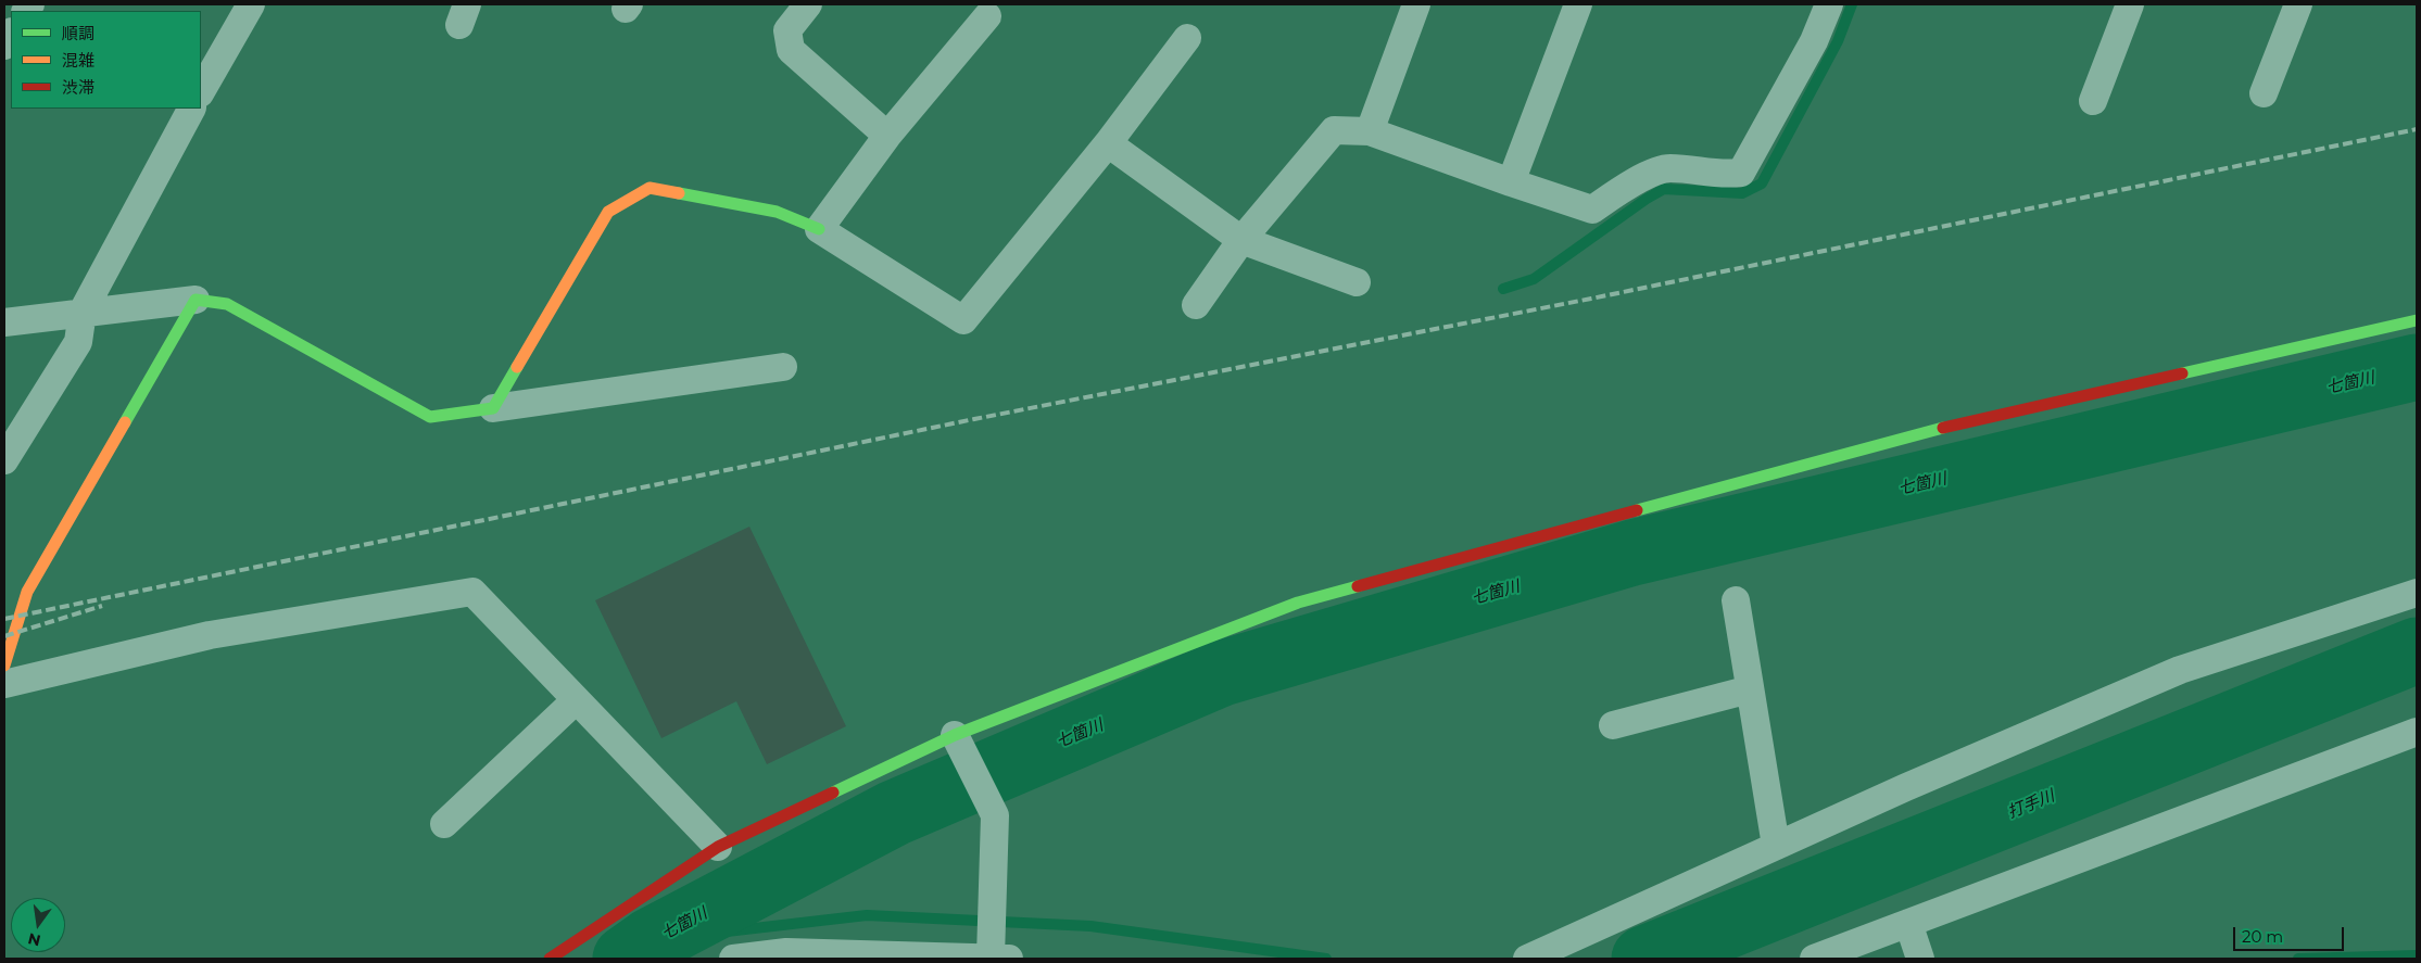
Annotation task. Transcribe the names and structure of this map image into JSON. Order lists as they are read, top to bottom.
{
  "water": ["七箇川", "打手川"],
  "legend": ["順調", "混雑", "渋滞"],
  "scale_bar": "20 m",
  "north": "bottom"
}
